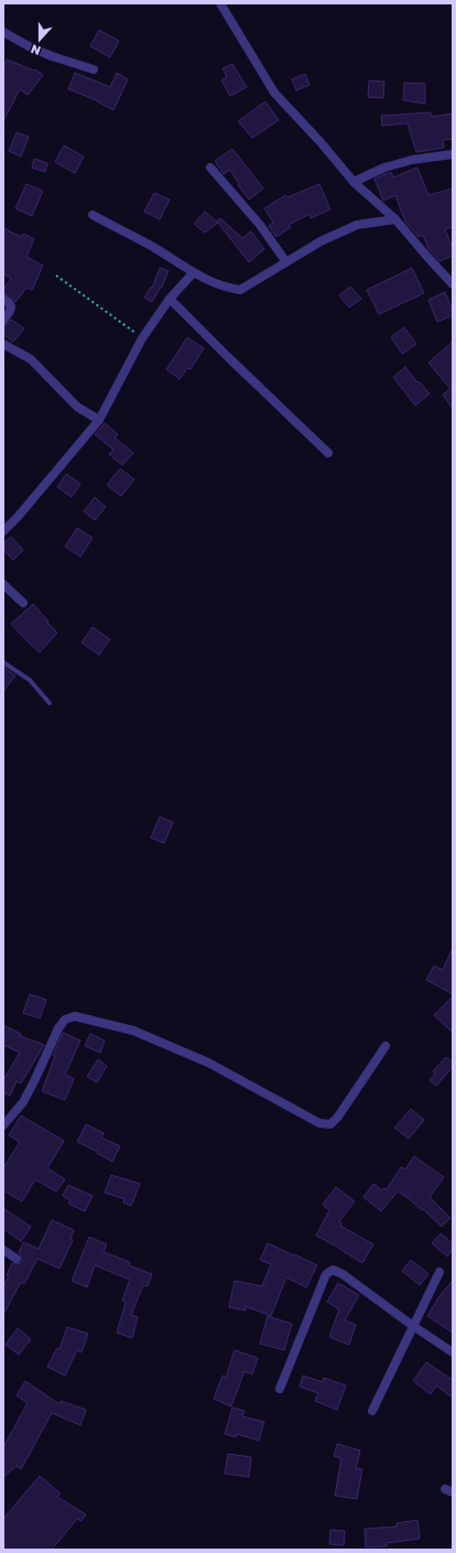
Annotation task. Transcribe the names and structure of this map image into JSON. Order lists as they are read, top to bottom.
{
  "north": "bottom"
}
